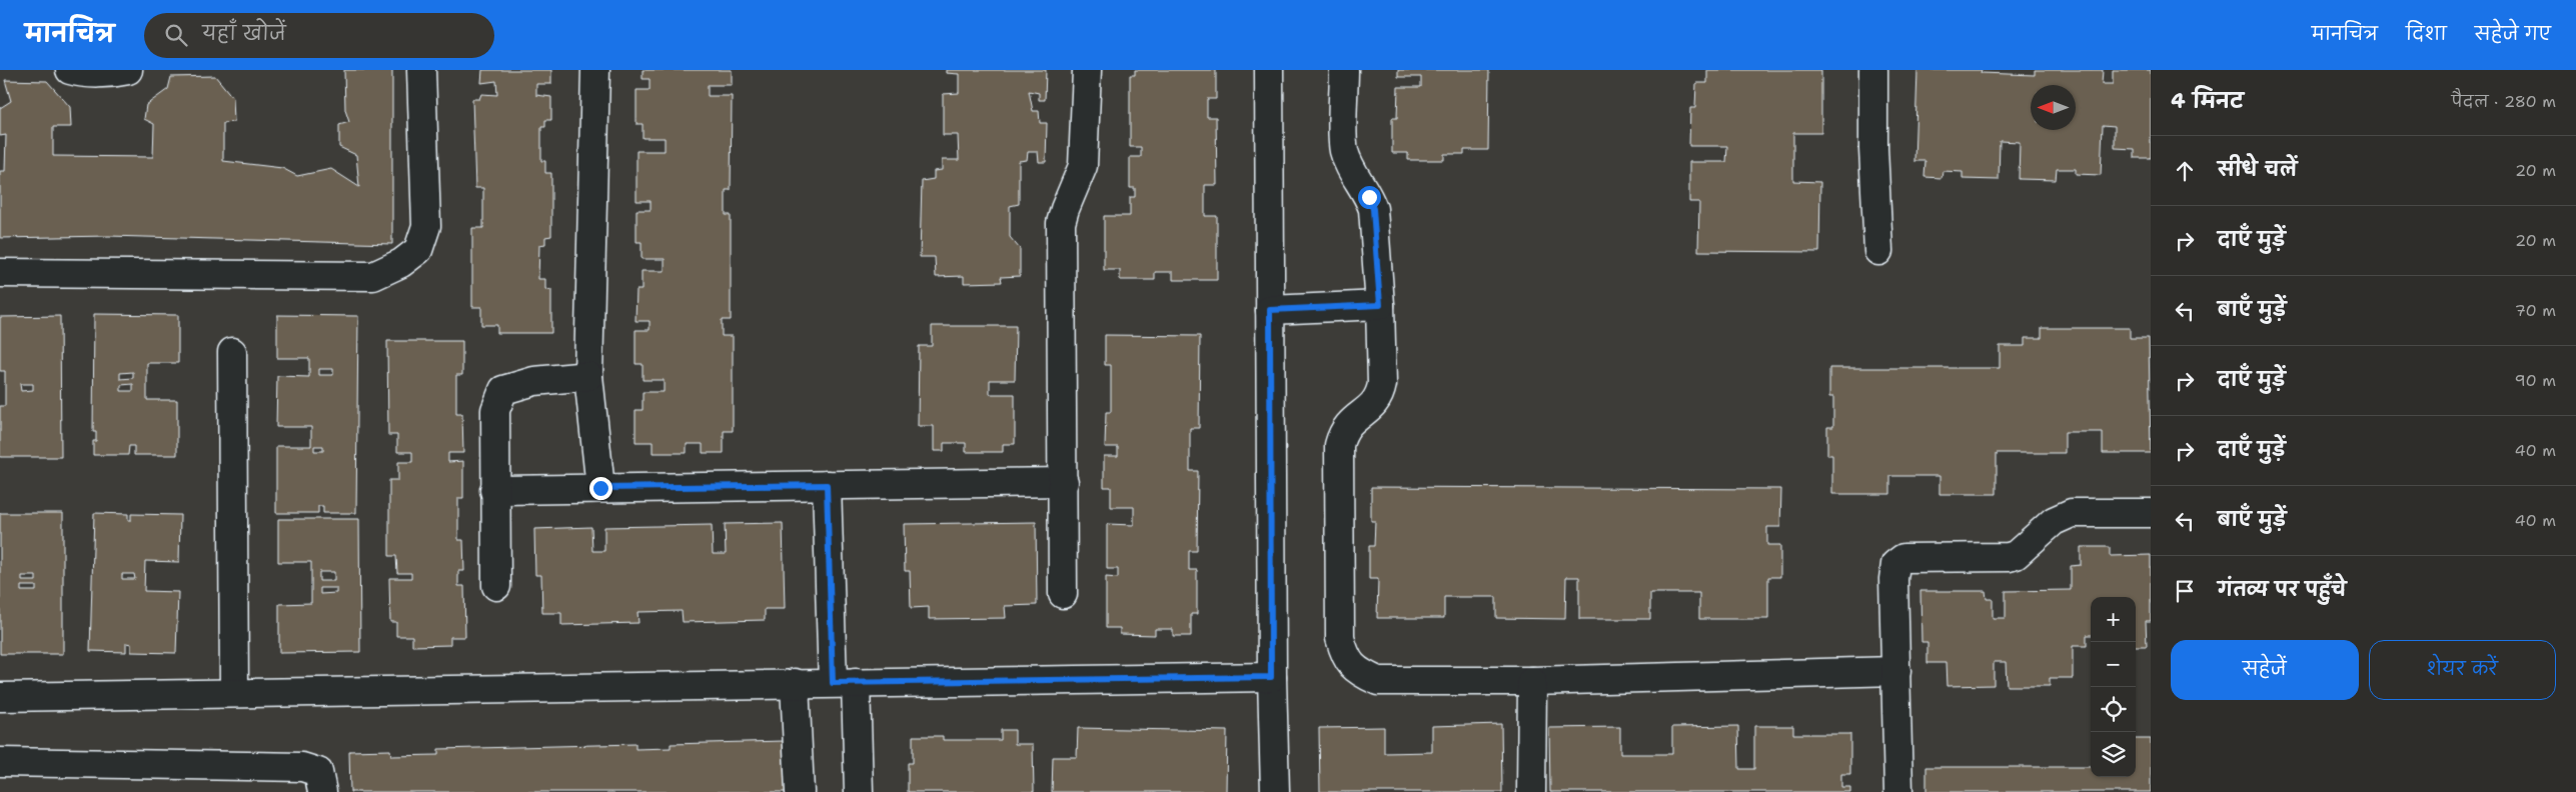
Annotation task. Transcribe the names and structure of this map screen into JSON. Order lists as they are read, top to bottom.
{
  "north": "left",
  "page": {
    "header": "मानचित्र",
    "search": "यहाँ खोजें",
    "nav": ["मानचित्र", "दिशा", "सहेजे गए"],
    "heading": ["4 मिनट", "पैदल · 280 m"],
    "list": [
      ["सीधे चलें", "20 m"],
      ["दाएँ मुड़ें", "20 m"],
      ["बाएँ मुड़ें", "70 m"],
      ["दाएँ मुड़ें", "90 m"],
      ["दाएँ मुड़ें", "40 m"],
      ["बाएँ मुड़ें", "40 m"],
      "गंतव्य पर पहुँचे"
    ],
    "map_buttons": ["+", "−"],
    "buttons": ["सहेजें", "शेयर करें"]
  }
}
